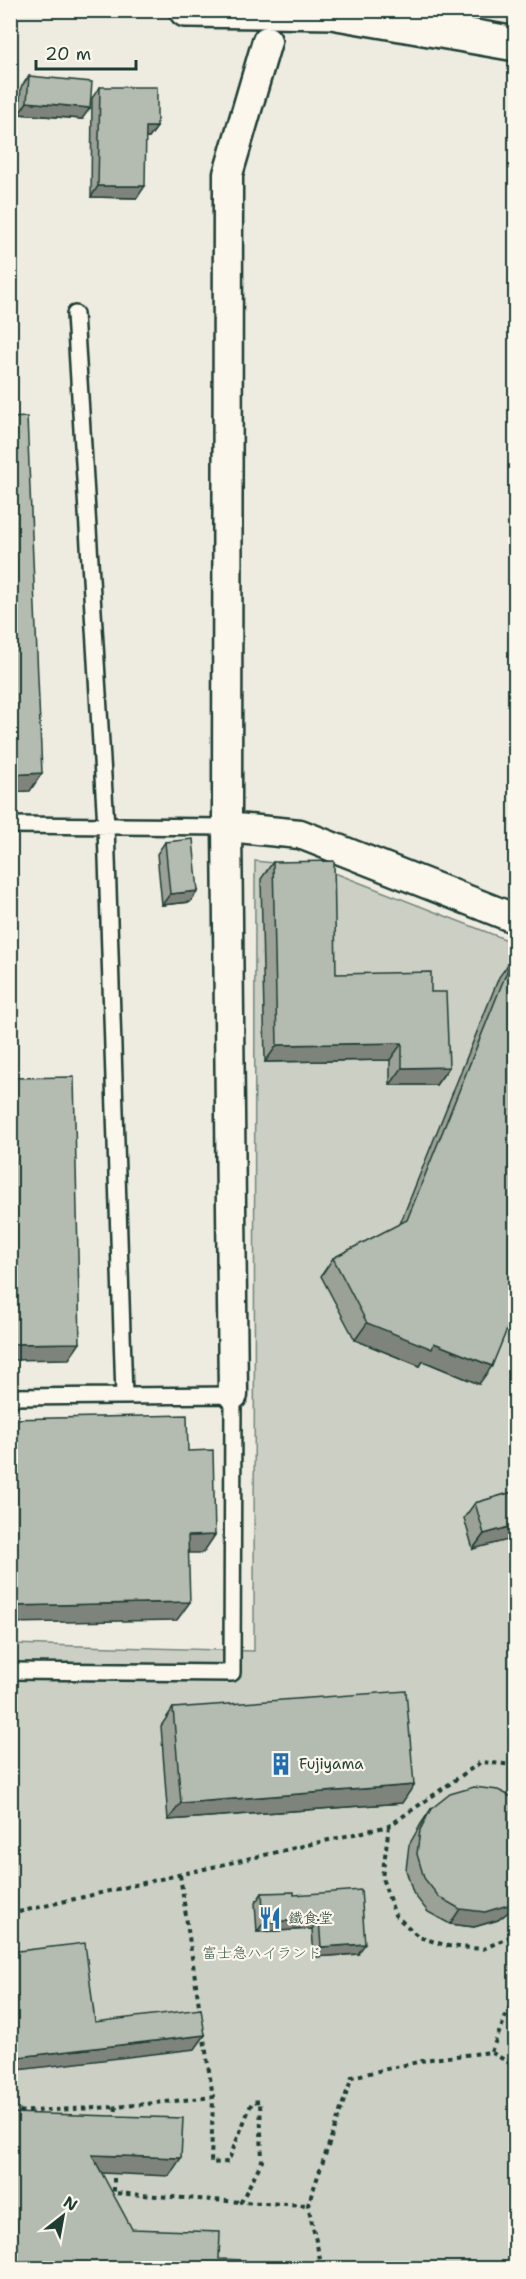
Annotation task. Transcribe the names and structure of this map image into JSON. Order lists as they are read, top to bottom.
{
  "parks": ["富士急ハイランド"],
  "places": {
    "building": ["Fujiyama"],
    "restaurant": ["鐵食堂"]
  },
  "scale_bar": "20 m",
  "north": "top right"
}
